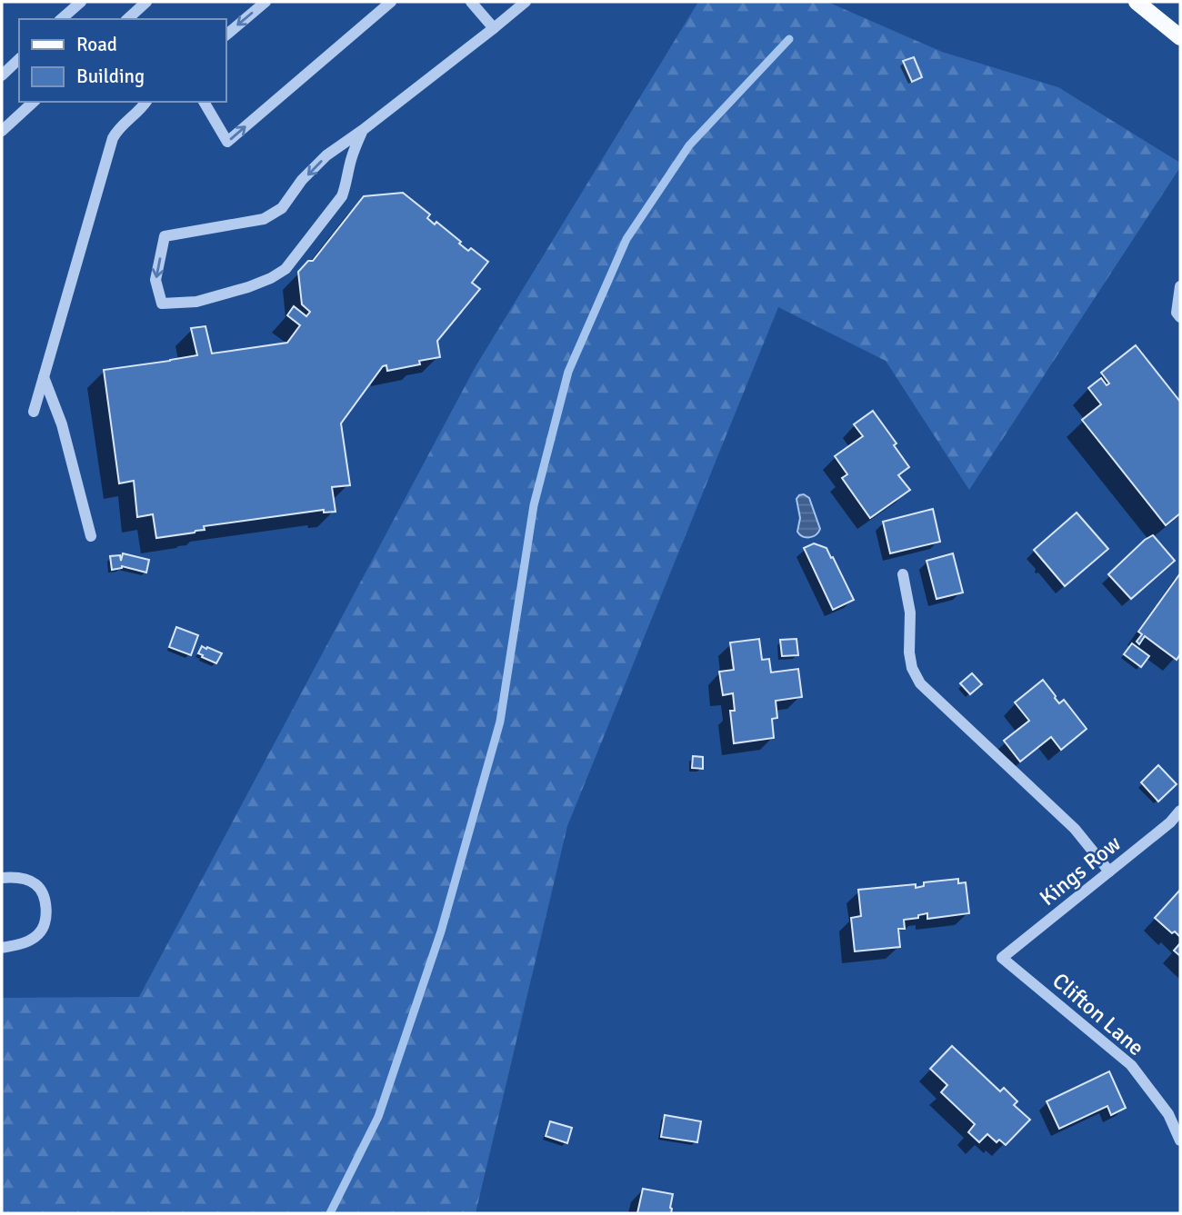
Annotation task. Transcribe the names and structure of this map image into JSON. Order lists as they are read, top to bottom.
{
  "streets": {
    "street": ["Kings Row", "Clifton Lane"]
  },
  "crossings": [
    ["Kings Row", "Clifton Lane"]
  ],
  "legend": ["Road", "Building"]
}
